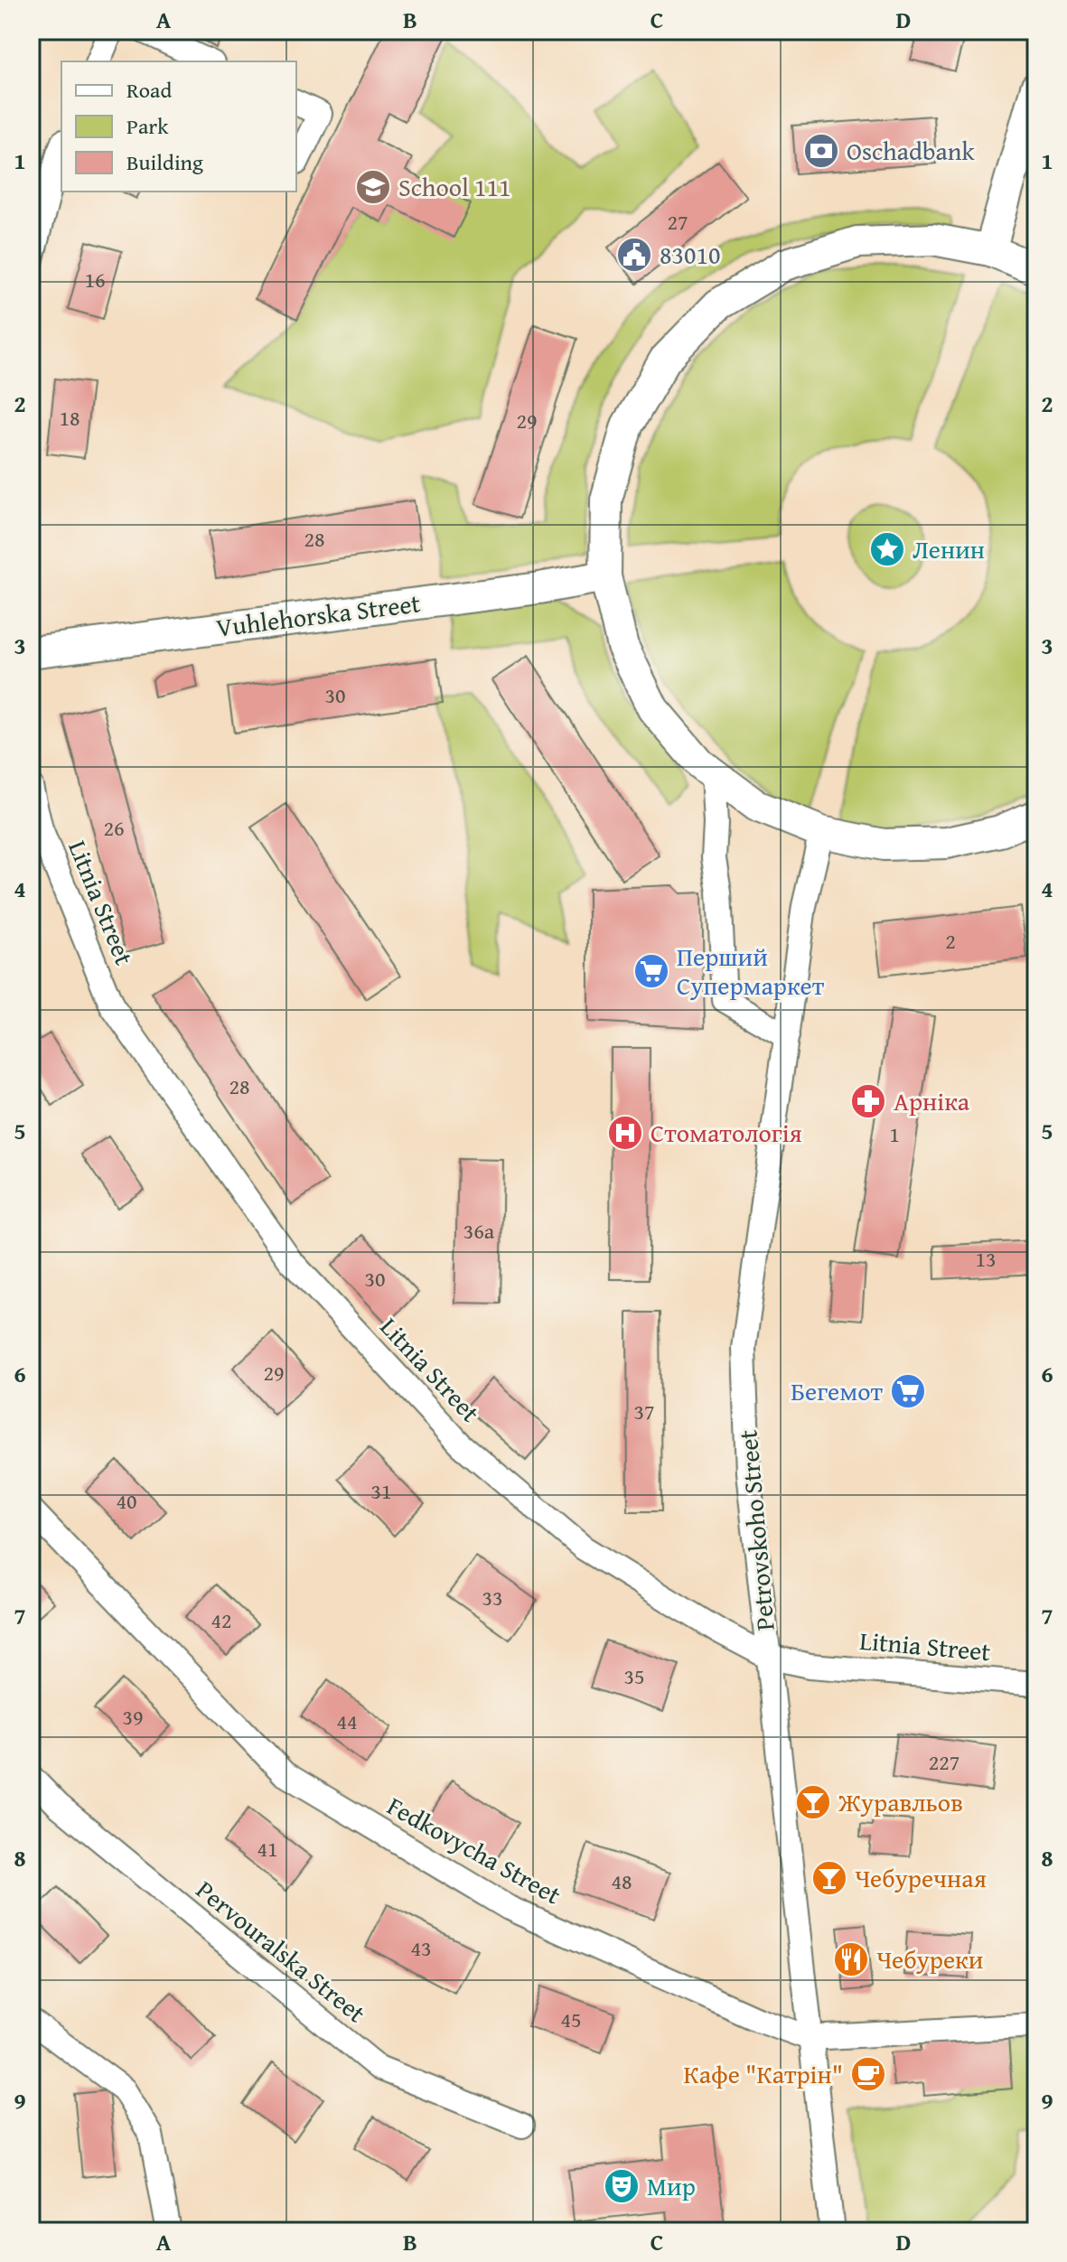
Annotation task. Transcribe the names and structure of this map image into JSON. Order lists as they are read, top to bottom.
{
  "streets": {
    "main road": ["Vuhlehorska Street"],
    "street": [
      "Litnia Street",
      "Petrovskoho Street",
      "Fedkovycha Street",
      "Pervouralska Street"
    ]
  },
  "crossings": [
    ["Litnia Street", "Petrovskoho Street"],
    ["Petrovskoho Street", "Fedkovycha Street"]
  ],
  "places": {
    "bank": ["Oschadbank"],
    "school or university": ["School 111"],
    "public building": ["83010"],
    "place": ["Ленин"],
    "supermarket": ["Перший Супермаркет", "Бегемот"],
    "pharmacy": ["Арніка"],
    "hospital": ["Стоматологія"],
    "bar": ["Журавльов", "Чебуречная"],
    "restaurant": ["Чебуреки"],
    "cafe": ["Кафе \"Катрін\""],
    "theatre": ["Мир"]
  },
  "house_numbers": [
    "27",
    "16",
    "18",
    "29",
    "28",
    "30",
    "26",
    "2",
    "28",
    "1",
    "36а",
    "13",
    "30",
    "29",
    "37",
    "31",
    "40",
    "33",
    "42",
    "35",
    "39",
    "44",
    "227",
    "41",
    "48",
    "43",
    "45"
  ],
  "legend": ["Road", "Park", "Building"],
  "grid": {
    "columns": [
      "A",
      "B",
      "C",
      "D"
    ],
    "rows": [
      "1",
      "2",
      "3",
      "4",
      "5",
      "6",
      "7",
      "8",
      "9"
    ]
  }
}
